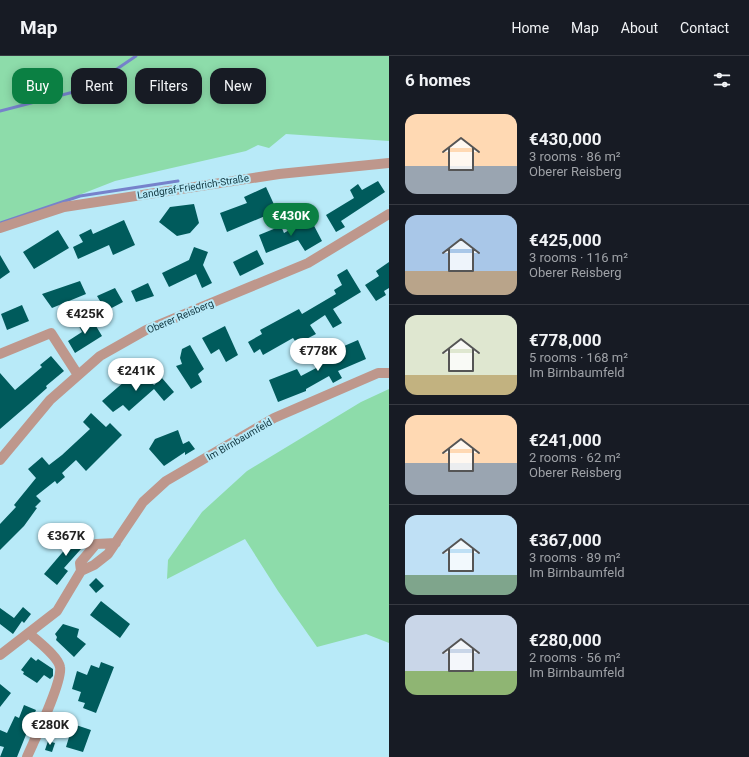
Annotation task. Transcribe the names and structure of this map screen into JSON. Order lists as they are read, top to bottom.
{
  "streets": {
    "street": ["Landgraf-Friedrich-Straße", "Oberer Reisberg", "Im Birnbaumfeld"]
  },
  "page": {
    "header": "Map",
    "nav": [
      "Home",
      "Map",
      "About",
      "Contact"
    ],
    "heading": "6 homes",
    "chip": [
      "Buy",
      "Rent",
      "Filters",
      "New"
    ],
    "list": [
      {
        "name": "€430,000",
        "note": "3 rooms · 86 m² · Oberer Reisberg"
      },
      {
        "name": "€425,000",
        "note": "3 rooms · 116 m² · Oberer Reisberg"
      },
      {
        "name": "€778,000",
        "note": "5 rooms · 168 m² · Im Birnbaumfeld"
      },
      {
        "name": "€241,000",
        "note": "2 rooms · 62 m² · Oberer Reisberg"
      },
      {
        "name": "€367,000",
        "note": "3 rooms · 89 m² · Im Birnbaumfeld"
      },
      {
        "name": "€280,000",
        "note": "2 rooms · 56 m² · Im Birnbaumfeld"
      }
    ],
    "price": [
      "€430K",
      "€425K",
      "€778K",
      "€241K",
      "€367K",
      "€280K"
    ]
  }
}
